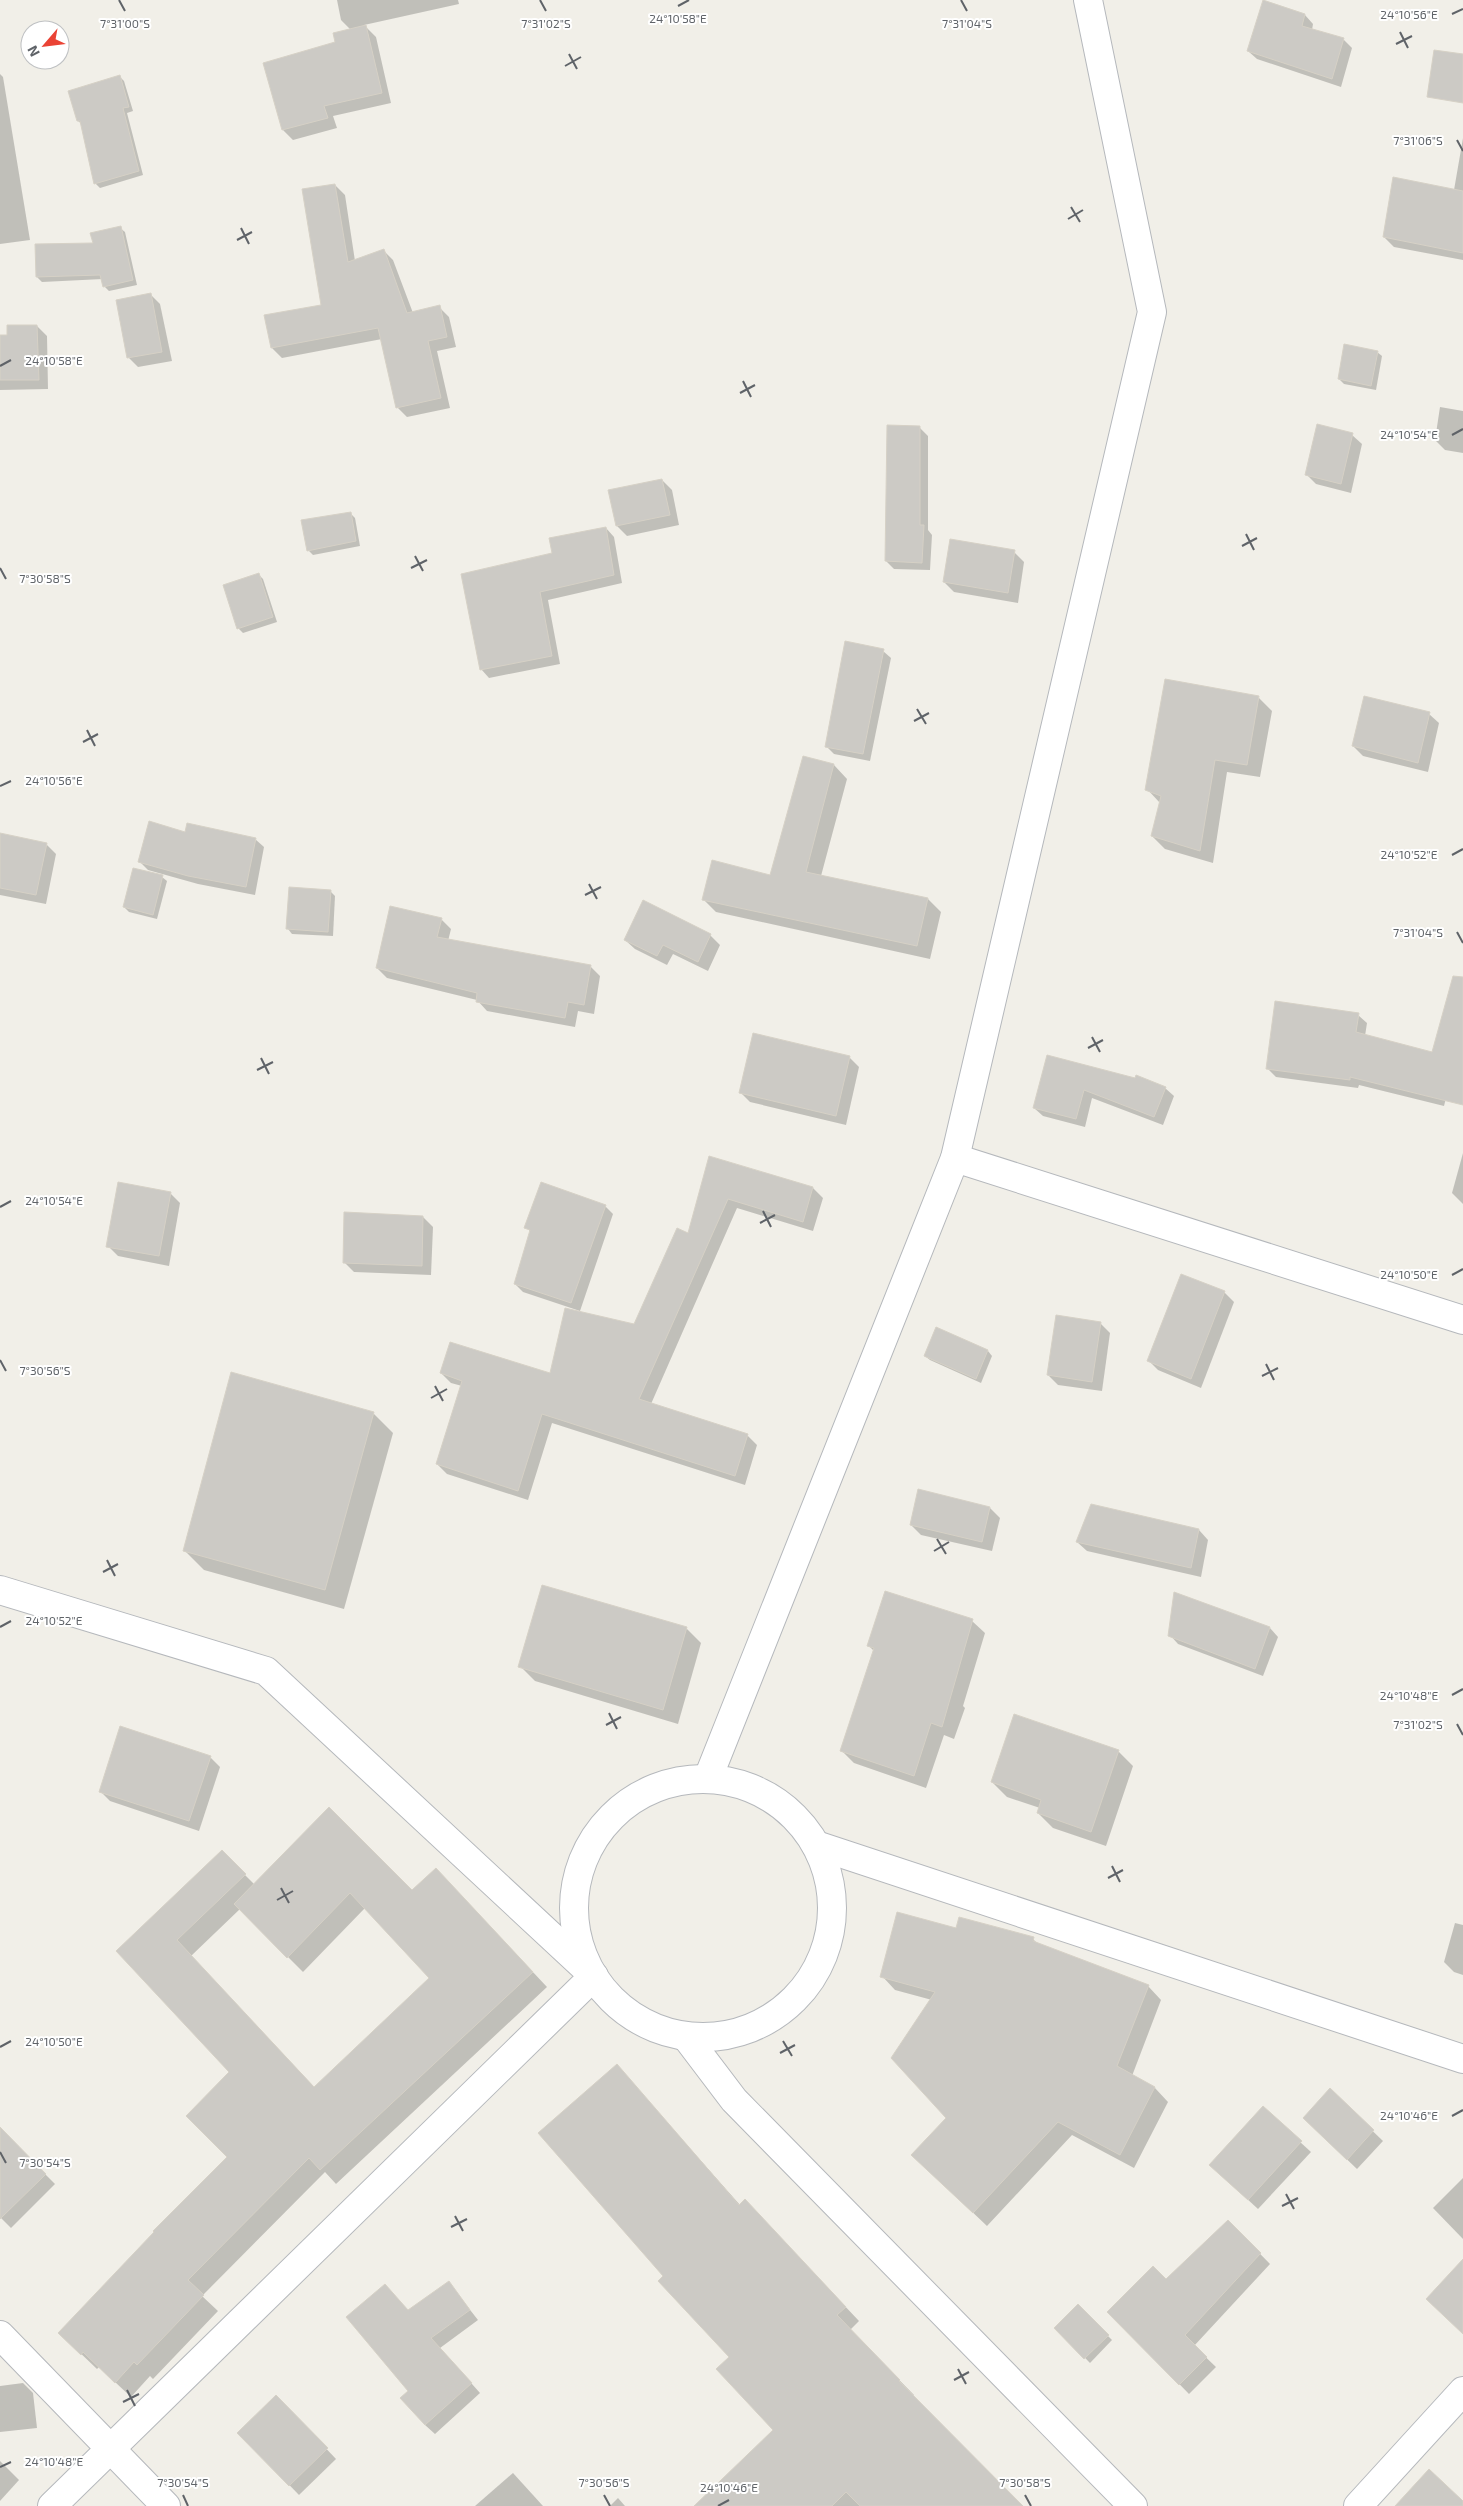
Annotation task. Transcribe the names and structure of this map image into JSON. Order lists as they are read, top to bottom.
{
  "north": "bottom left",
  "coordinates": [
    "24°10'56\"E",
    "24°10'58\"E",
    "7°31'00\"S",
    "7°31'02\"S",
    "7°31'04\"S",
    "7°31'06\"S",
    "24°10'54\"E",
    "7°30'58\"S",
    "24°10'52\"E",
    "24°10'50\"E",
    "7°30'56\"S",
    "24°10'48\"E",
    "24°10'46\"E",
    "7°30'54\"S"
  ]
}
